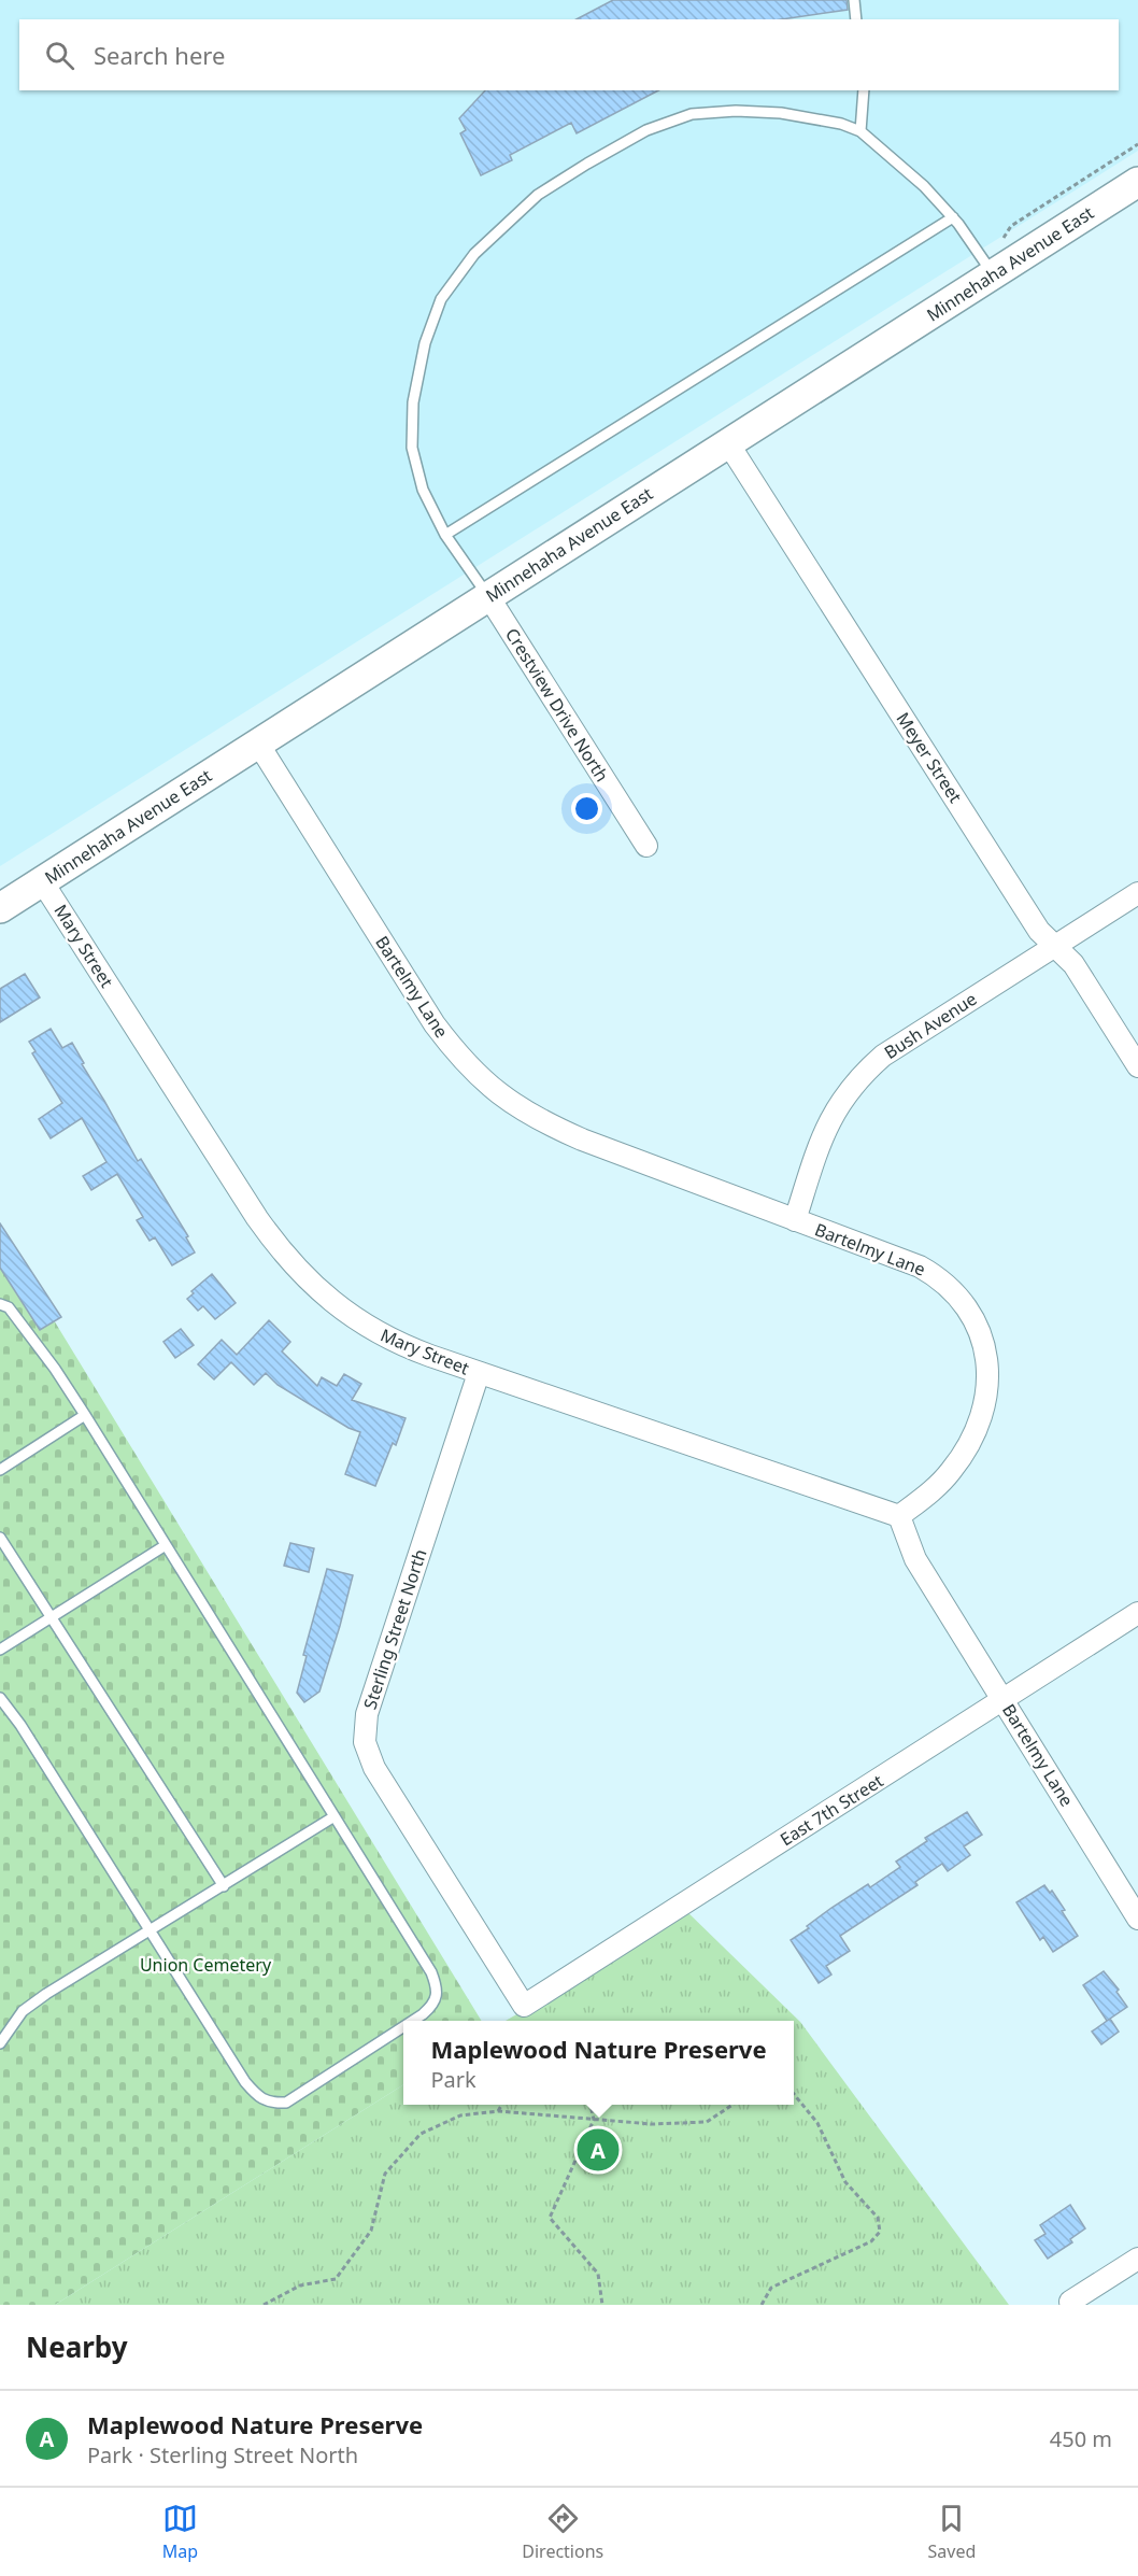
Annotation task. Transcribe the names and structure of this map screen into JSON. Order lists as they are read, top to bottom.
{
  "streets": {
    "main road": ["Minnehaha Avenue East"],
    "street": [
      "Crestview Drive North",
      "Meyer Street",
      "Mary Street",
      "Bartelmy Lane",
      "Bush Avenue",
      "Sterling Street North",
      "East 7th Street"
    ]
  },
  "crossings": [
    ["Minnehaha Avenue East", "Crestview Drive North"],
    ["Minnehaha Avenue East", "Meyer Street"],
    ["Minnehaha Avenue East", "Mary Street"],
    ["Minnehaha Avenue East", "Bartelmy Lane"],
    ["Meyer Street", "Bush Avenue"],
    ["Mary Street", "Bartelmy Lane"],
    ["Mary Street", "Sterling Street North"],
    ["Bartelmy Lane", "Bush Avenue"],
    ["Bartelmy Lane", "East 7th Street"],
    ["Sterling Street North", "East 7th Street"]
  ],
  "parks": ["Union Cemetery"],
  "page": {
    "search": "Search here",
    "popup": ["Maplewood Nature Preserve", "Park"],
    "pins": "A",
    "heading": "Nearby",
    "list": [
      {
        "mark": "A",
        "name": "Maplewood Nature Preserve",
        "note": "Park · Sterling Street North",
        "value": "450 m"
      }
    ],
    "nav": ["Map", "Directions", "Saved"]
  }
}
